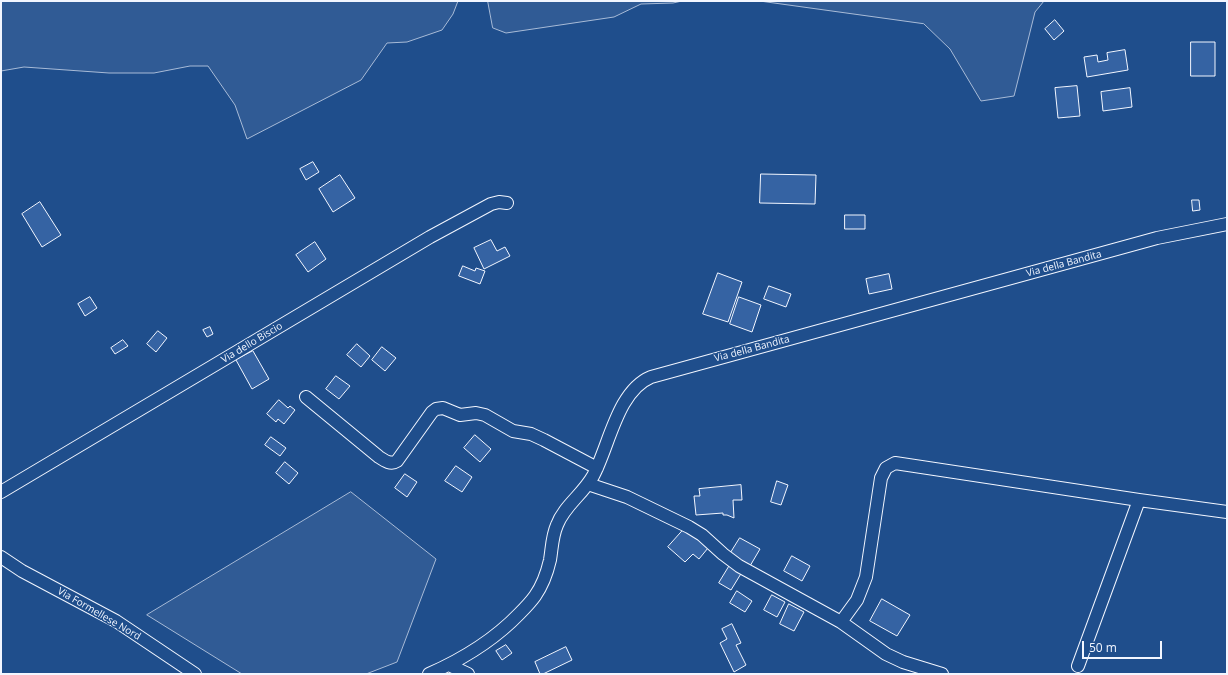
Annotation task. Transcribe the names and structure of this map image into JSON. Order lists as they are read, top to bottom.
{
  "streets": {
    "street": ["Via della Bandita", "Via dello Biscio", "Via Formellese Nord"]
  },
  "scale_bar": "50 m"
}
